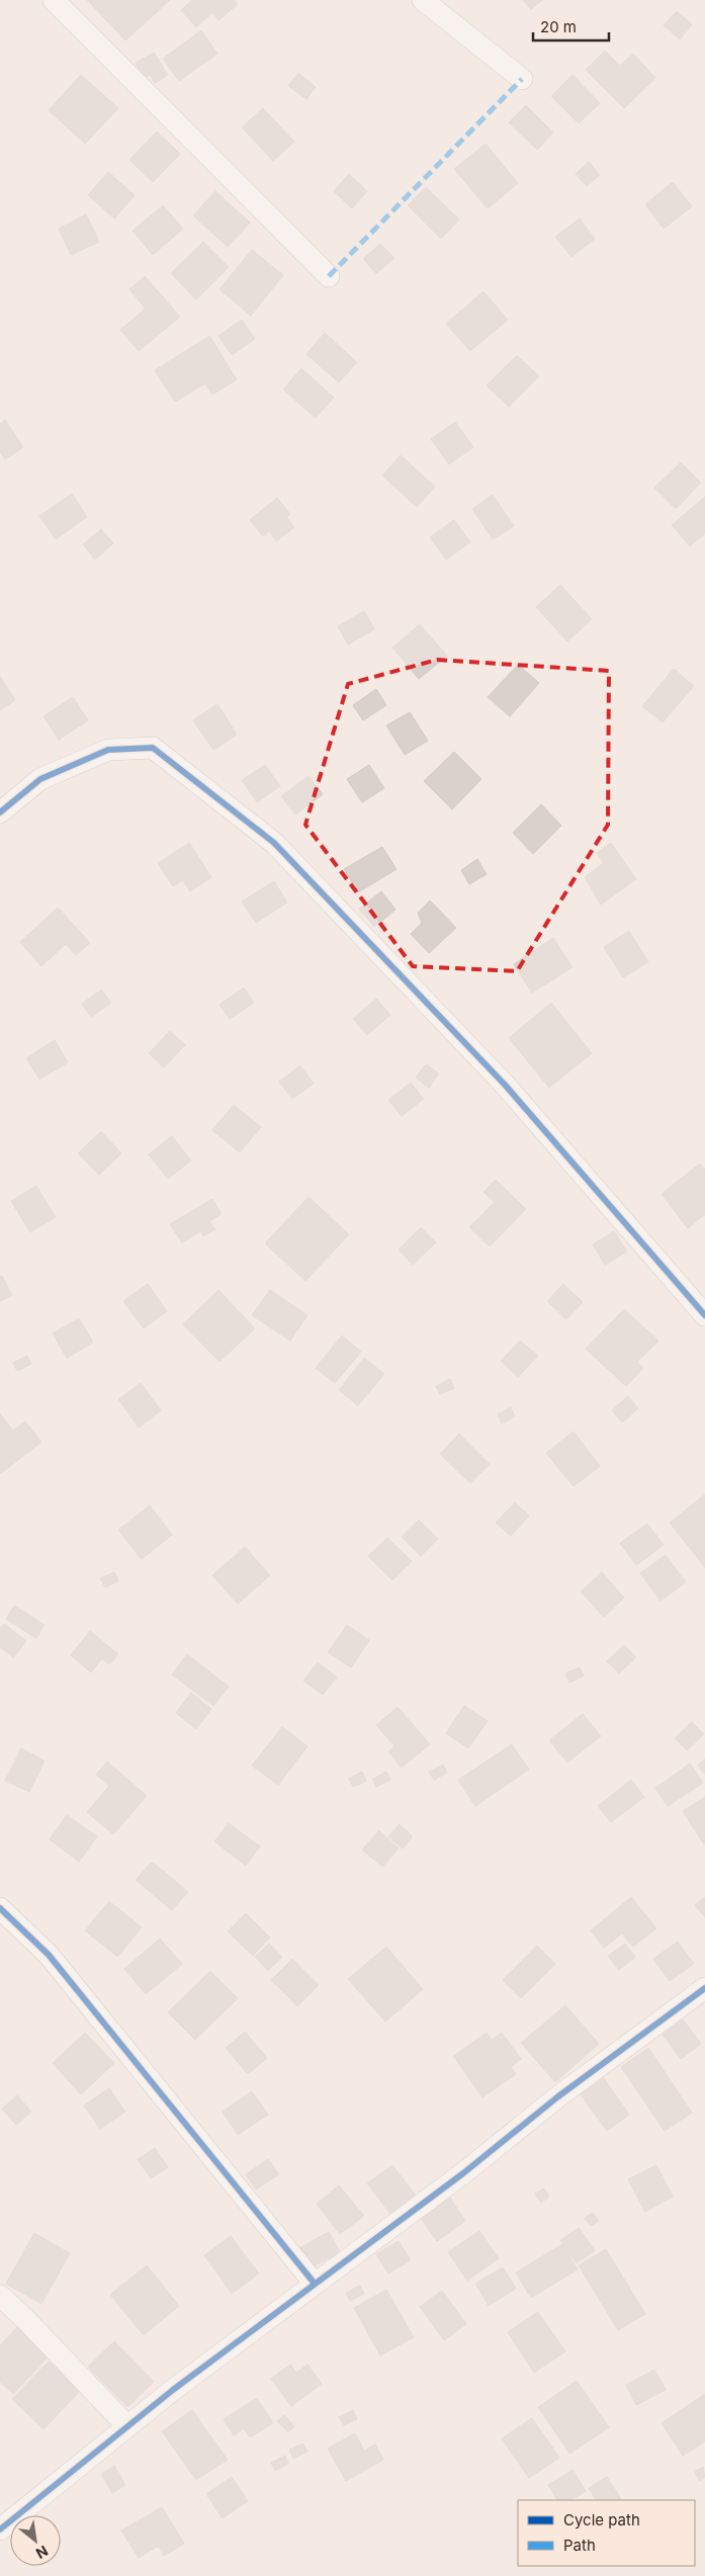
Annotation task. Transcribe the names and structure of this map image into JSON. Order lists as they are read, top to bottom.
{
  "legend": ["Cycle path", "Path"],
  "scale_bar": "20 m",
  "north": "bottom right"
}
